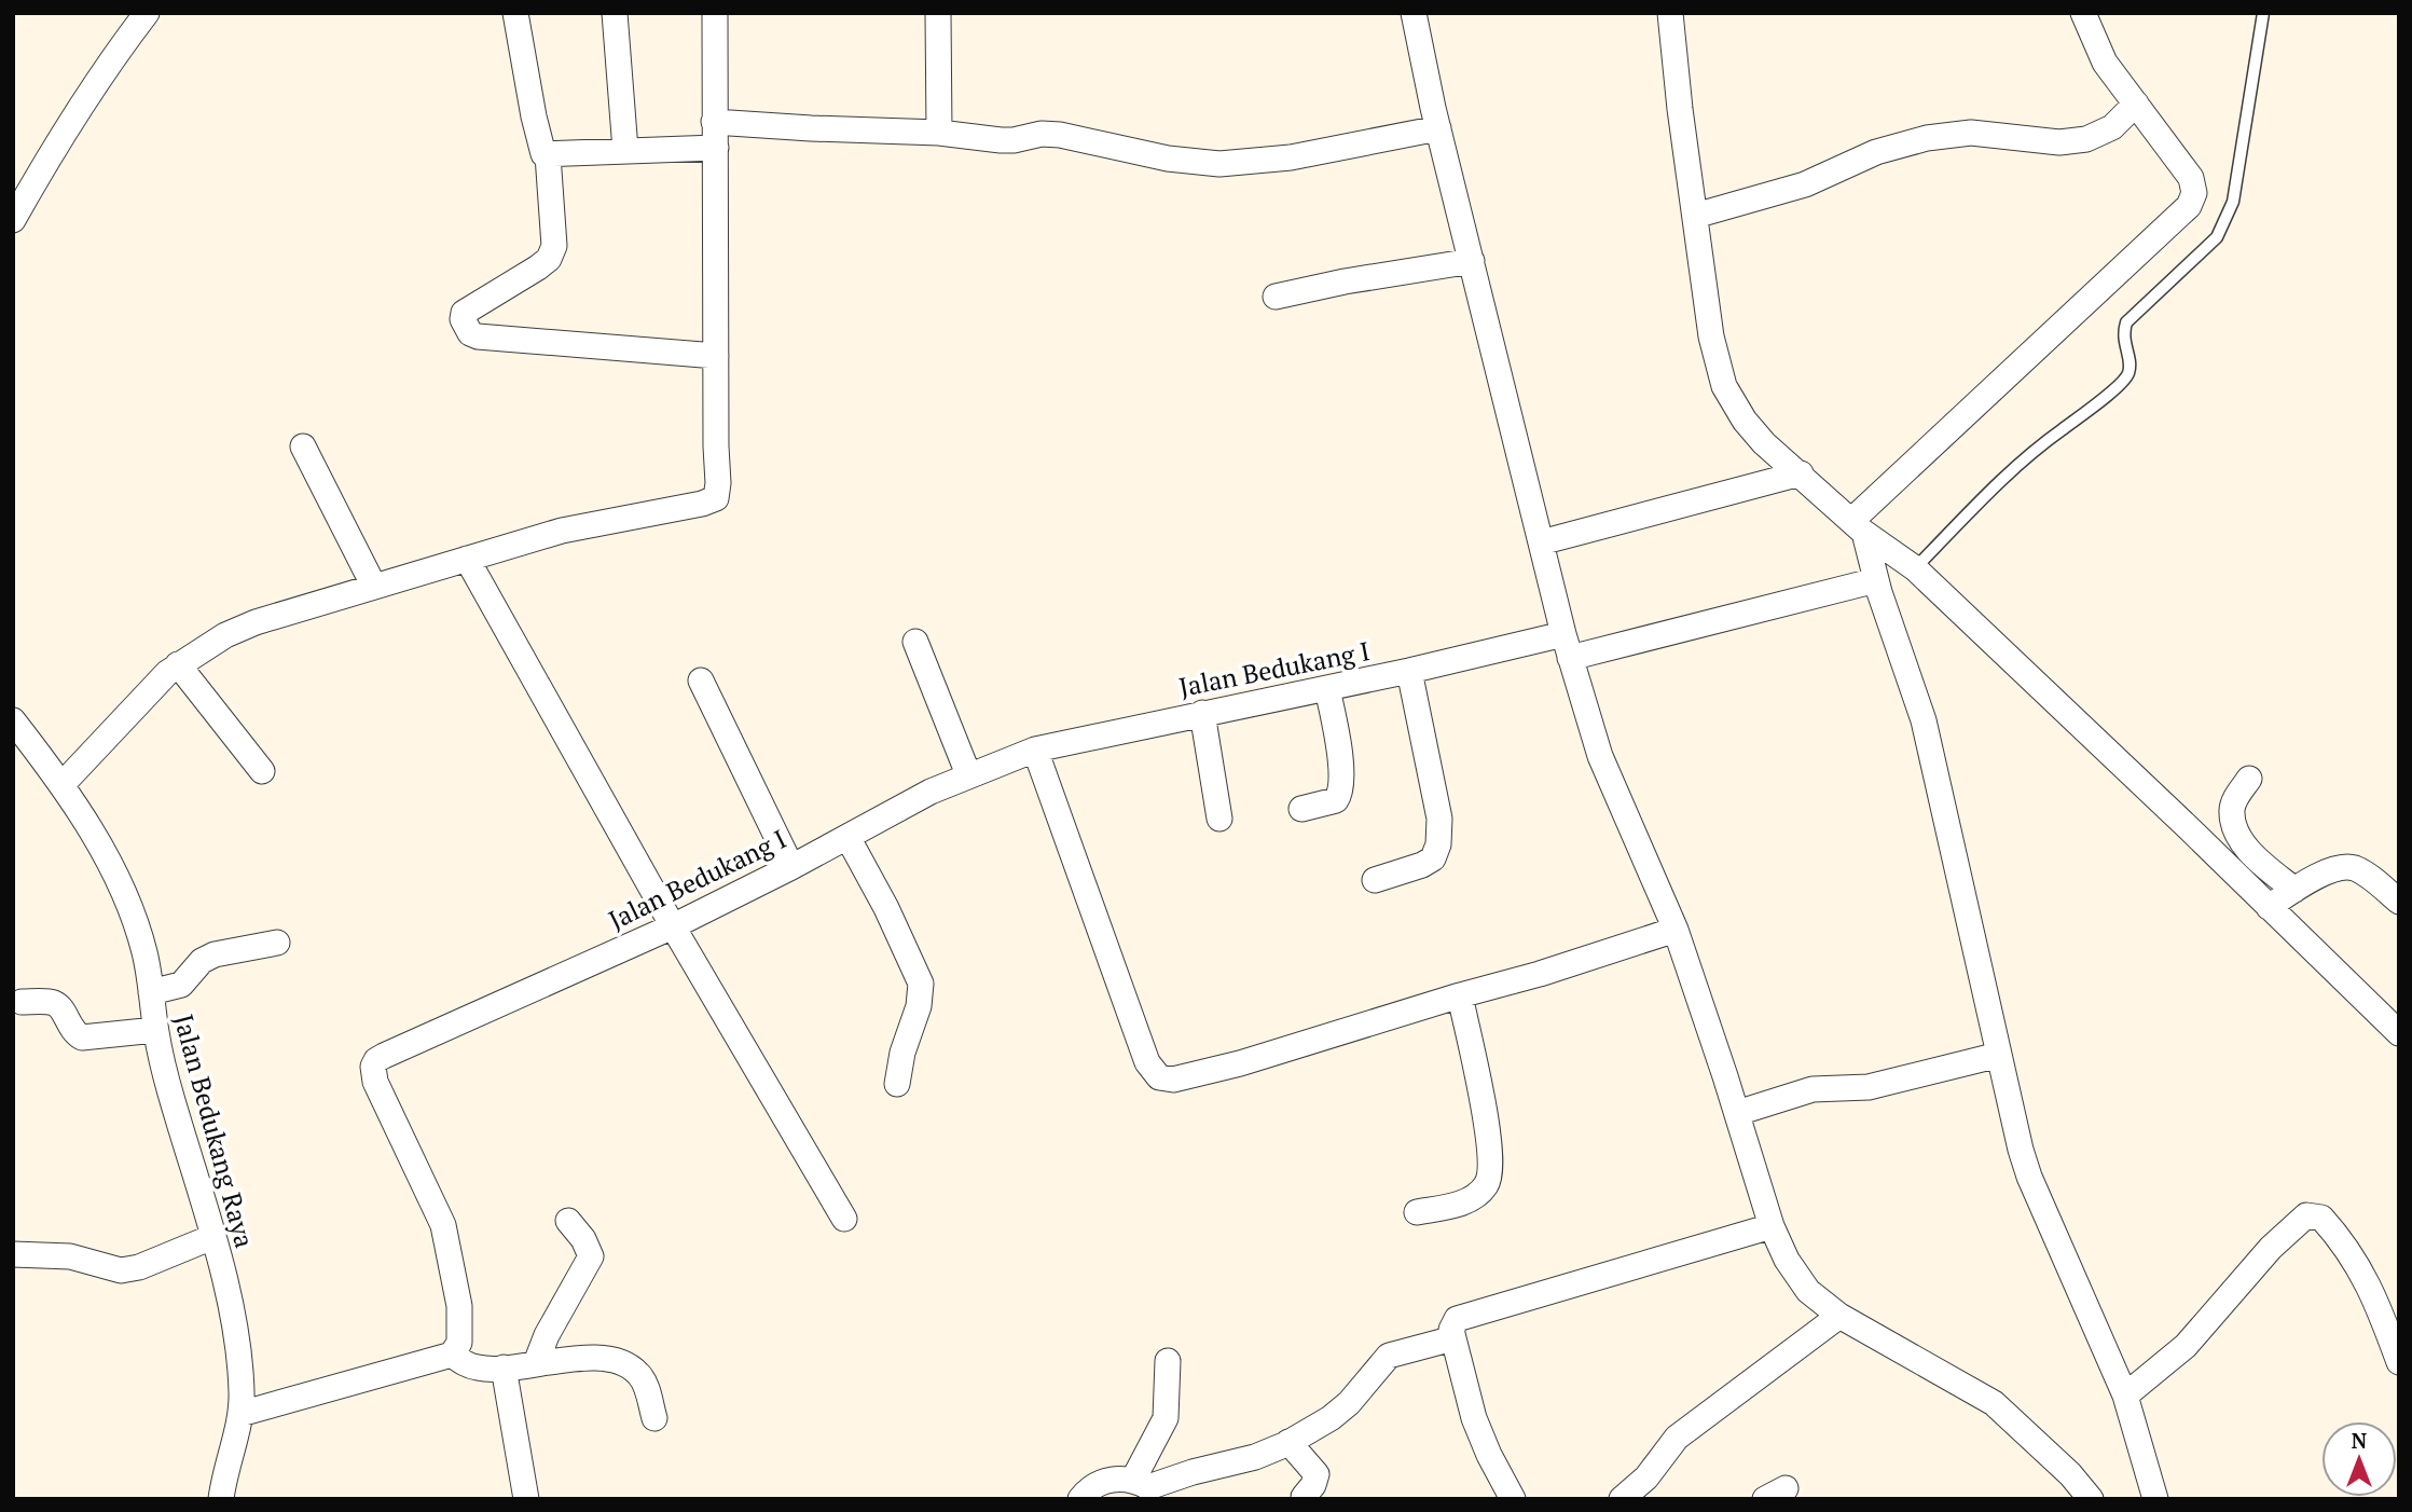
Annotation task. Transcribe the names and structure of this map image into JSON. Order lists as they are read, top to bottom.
{
  "streets": {
    "street": ["Jalan Bedukang I", "Jalan Bedukang Raya"]
  },
  "north": "top"
}
